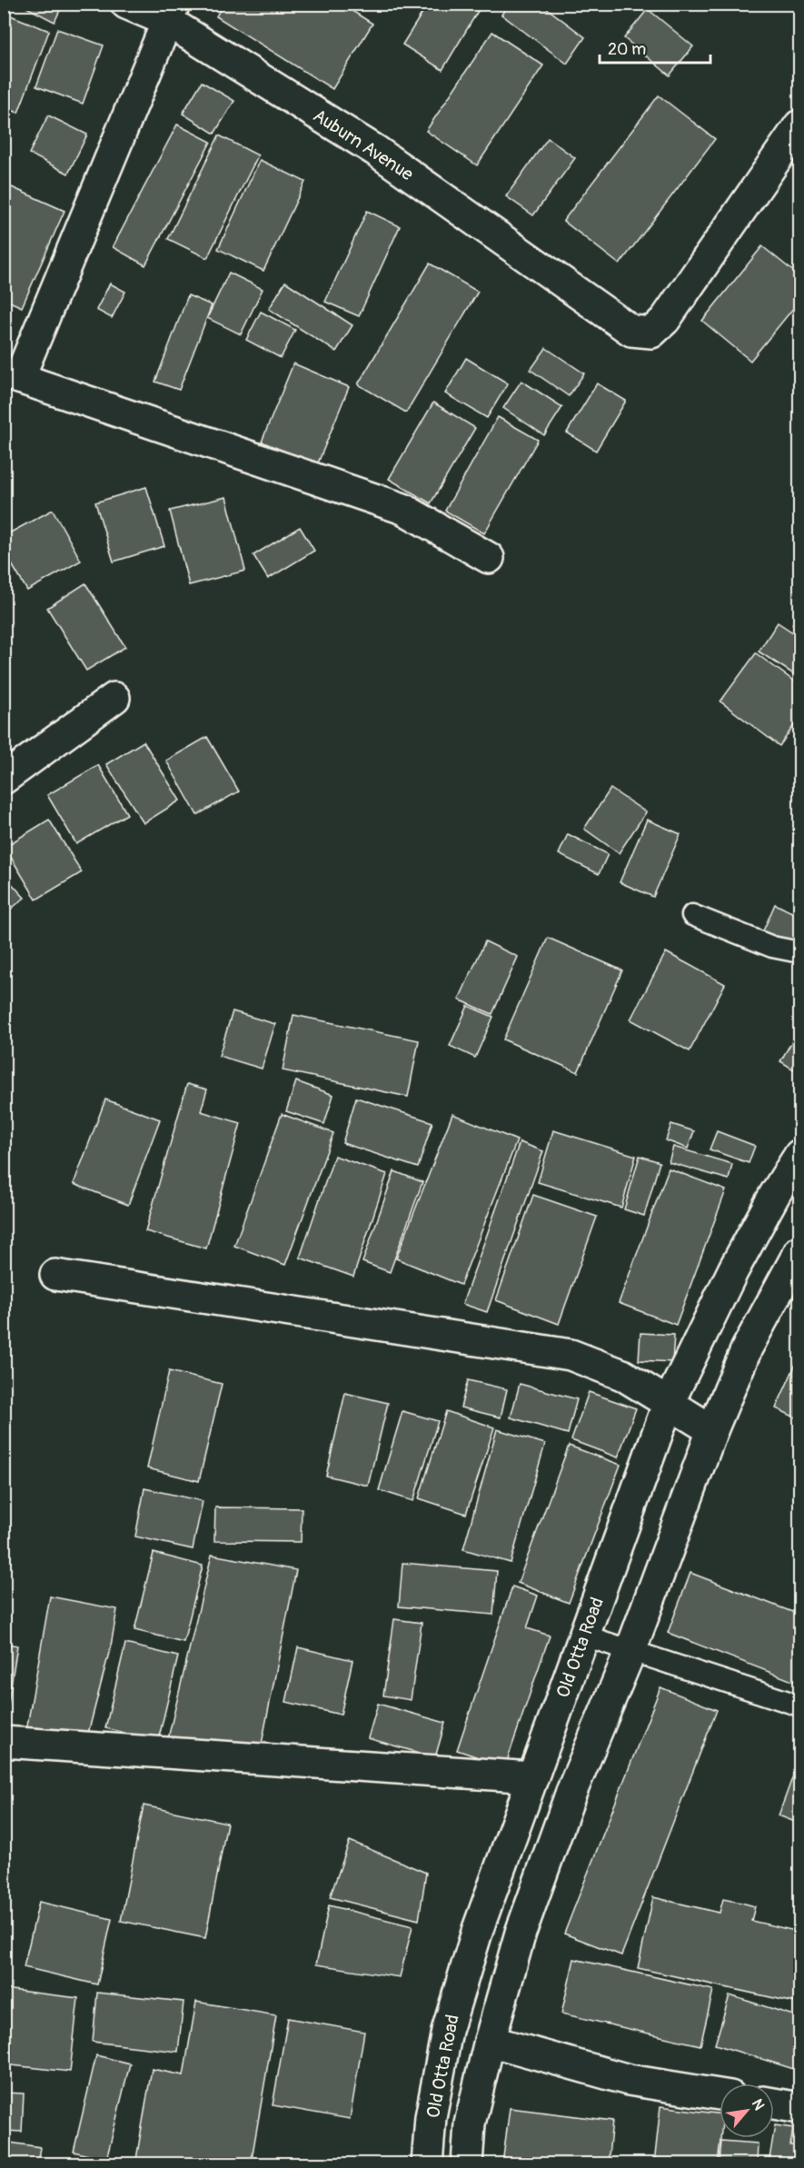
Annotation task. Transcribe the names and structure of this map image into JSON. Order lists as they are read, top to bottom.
{
  "streets": {
    "street": ["Auburn Avenue", "Old Otta Road"]
  },
  "scale_bar": "20 m",
  "north": "top right"
}
